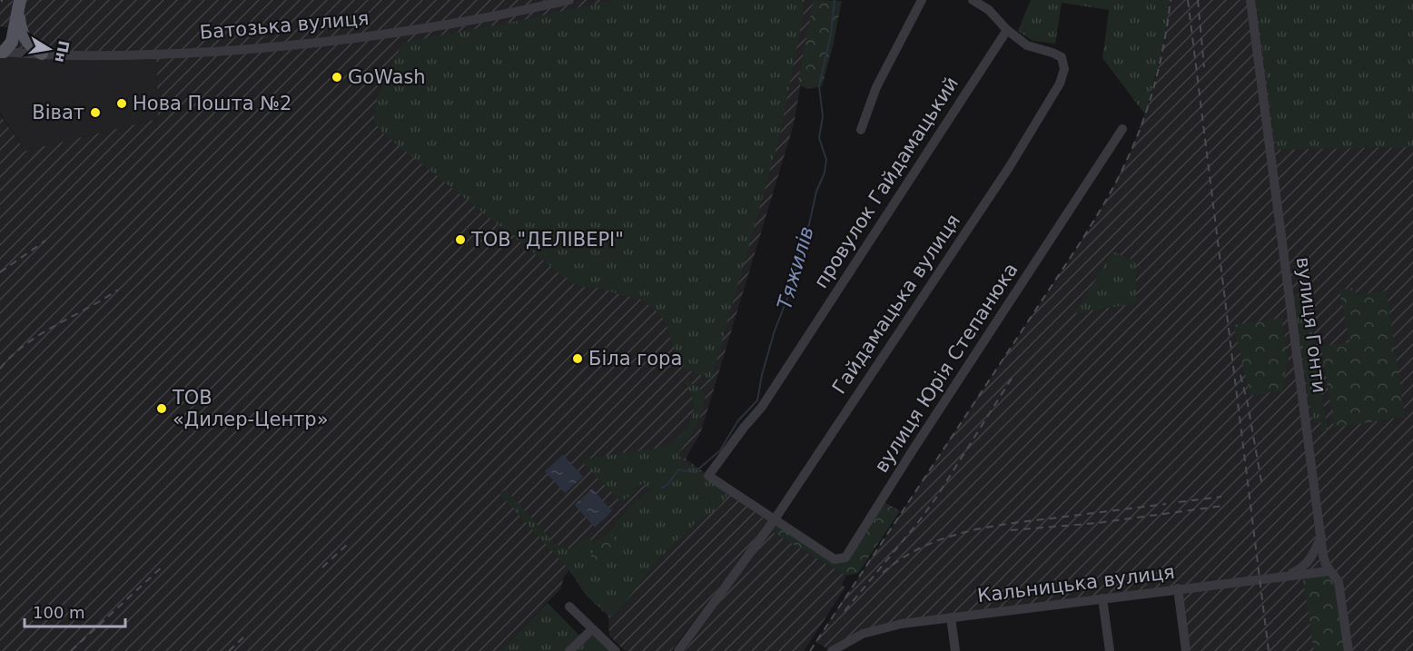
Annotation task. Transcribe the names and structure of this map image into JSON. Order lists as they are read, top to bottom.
{
  "streets": {
    "street": [
      "Батозька вулиця",
      "провулок Гайдамацький",
      "Гайдамацька вулиця",
      "вулиця Гонти",
      "вулиця Юрія Степанюка",
      "Кальницька вулиця"
    ]
  },
  "crossings": [
    ["провулок Гайдамацький", "Гайдамацька вулиця"],
    ["провулок Гайдамацький", "вулиця Юрія Степанюка"],
    ["Гайдамацька вулиця", "вулиця Юрія Степанюка"],
    ["вулиця Гонти", "Кальницька вулиця"]
  ],
  "water": ["Тяжилів"],
  "places": [
    "GoWash",
    "Нова Пошта №2",
    "Віват",
    "ТОВ \"ДЕЛІВЕРІ\"",
    "Біла гора",
    "ТОВ «Дилер-Центр»"
  ],
  "scale_bar": "100 m",
  "north": "right"
}
